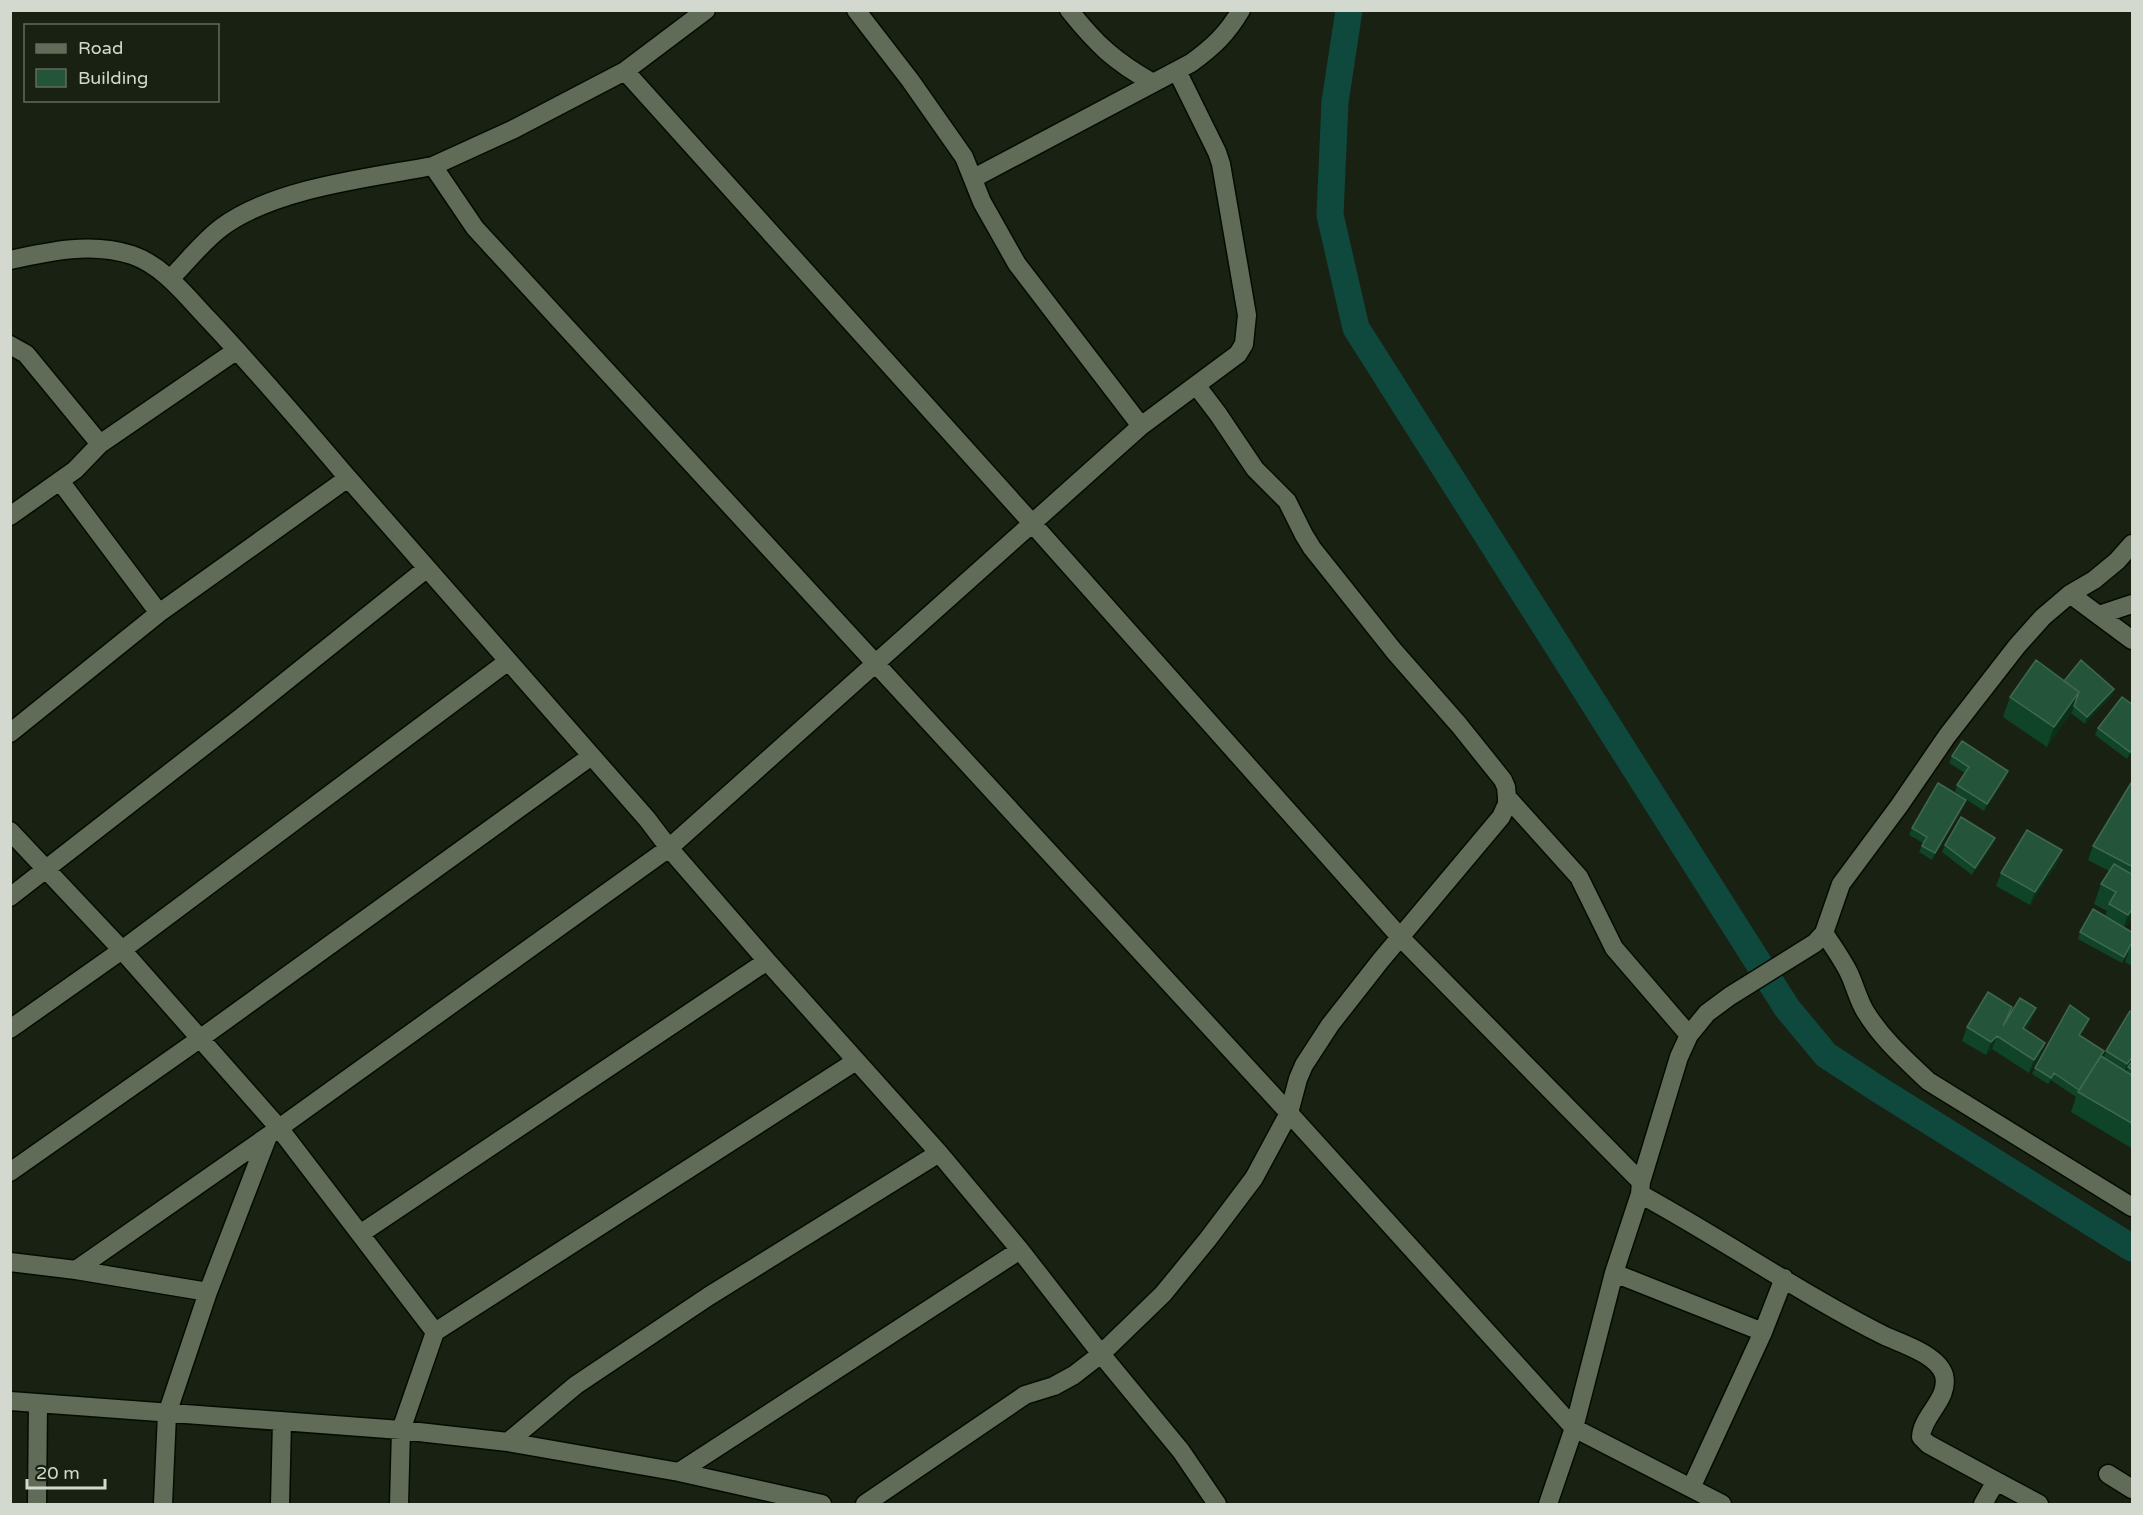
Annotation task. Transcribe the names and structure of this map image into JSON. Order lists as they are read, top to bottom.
{
  "legend": ["Road", "Building"],
  "scale_bar": "20 m"
}
